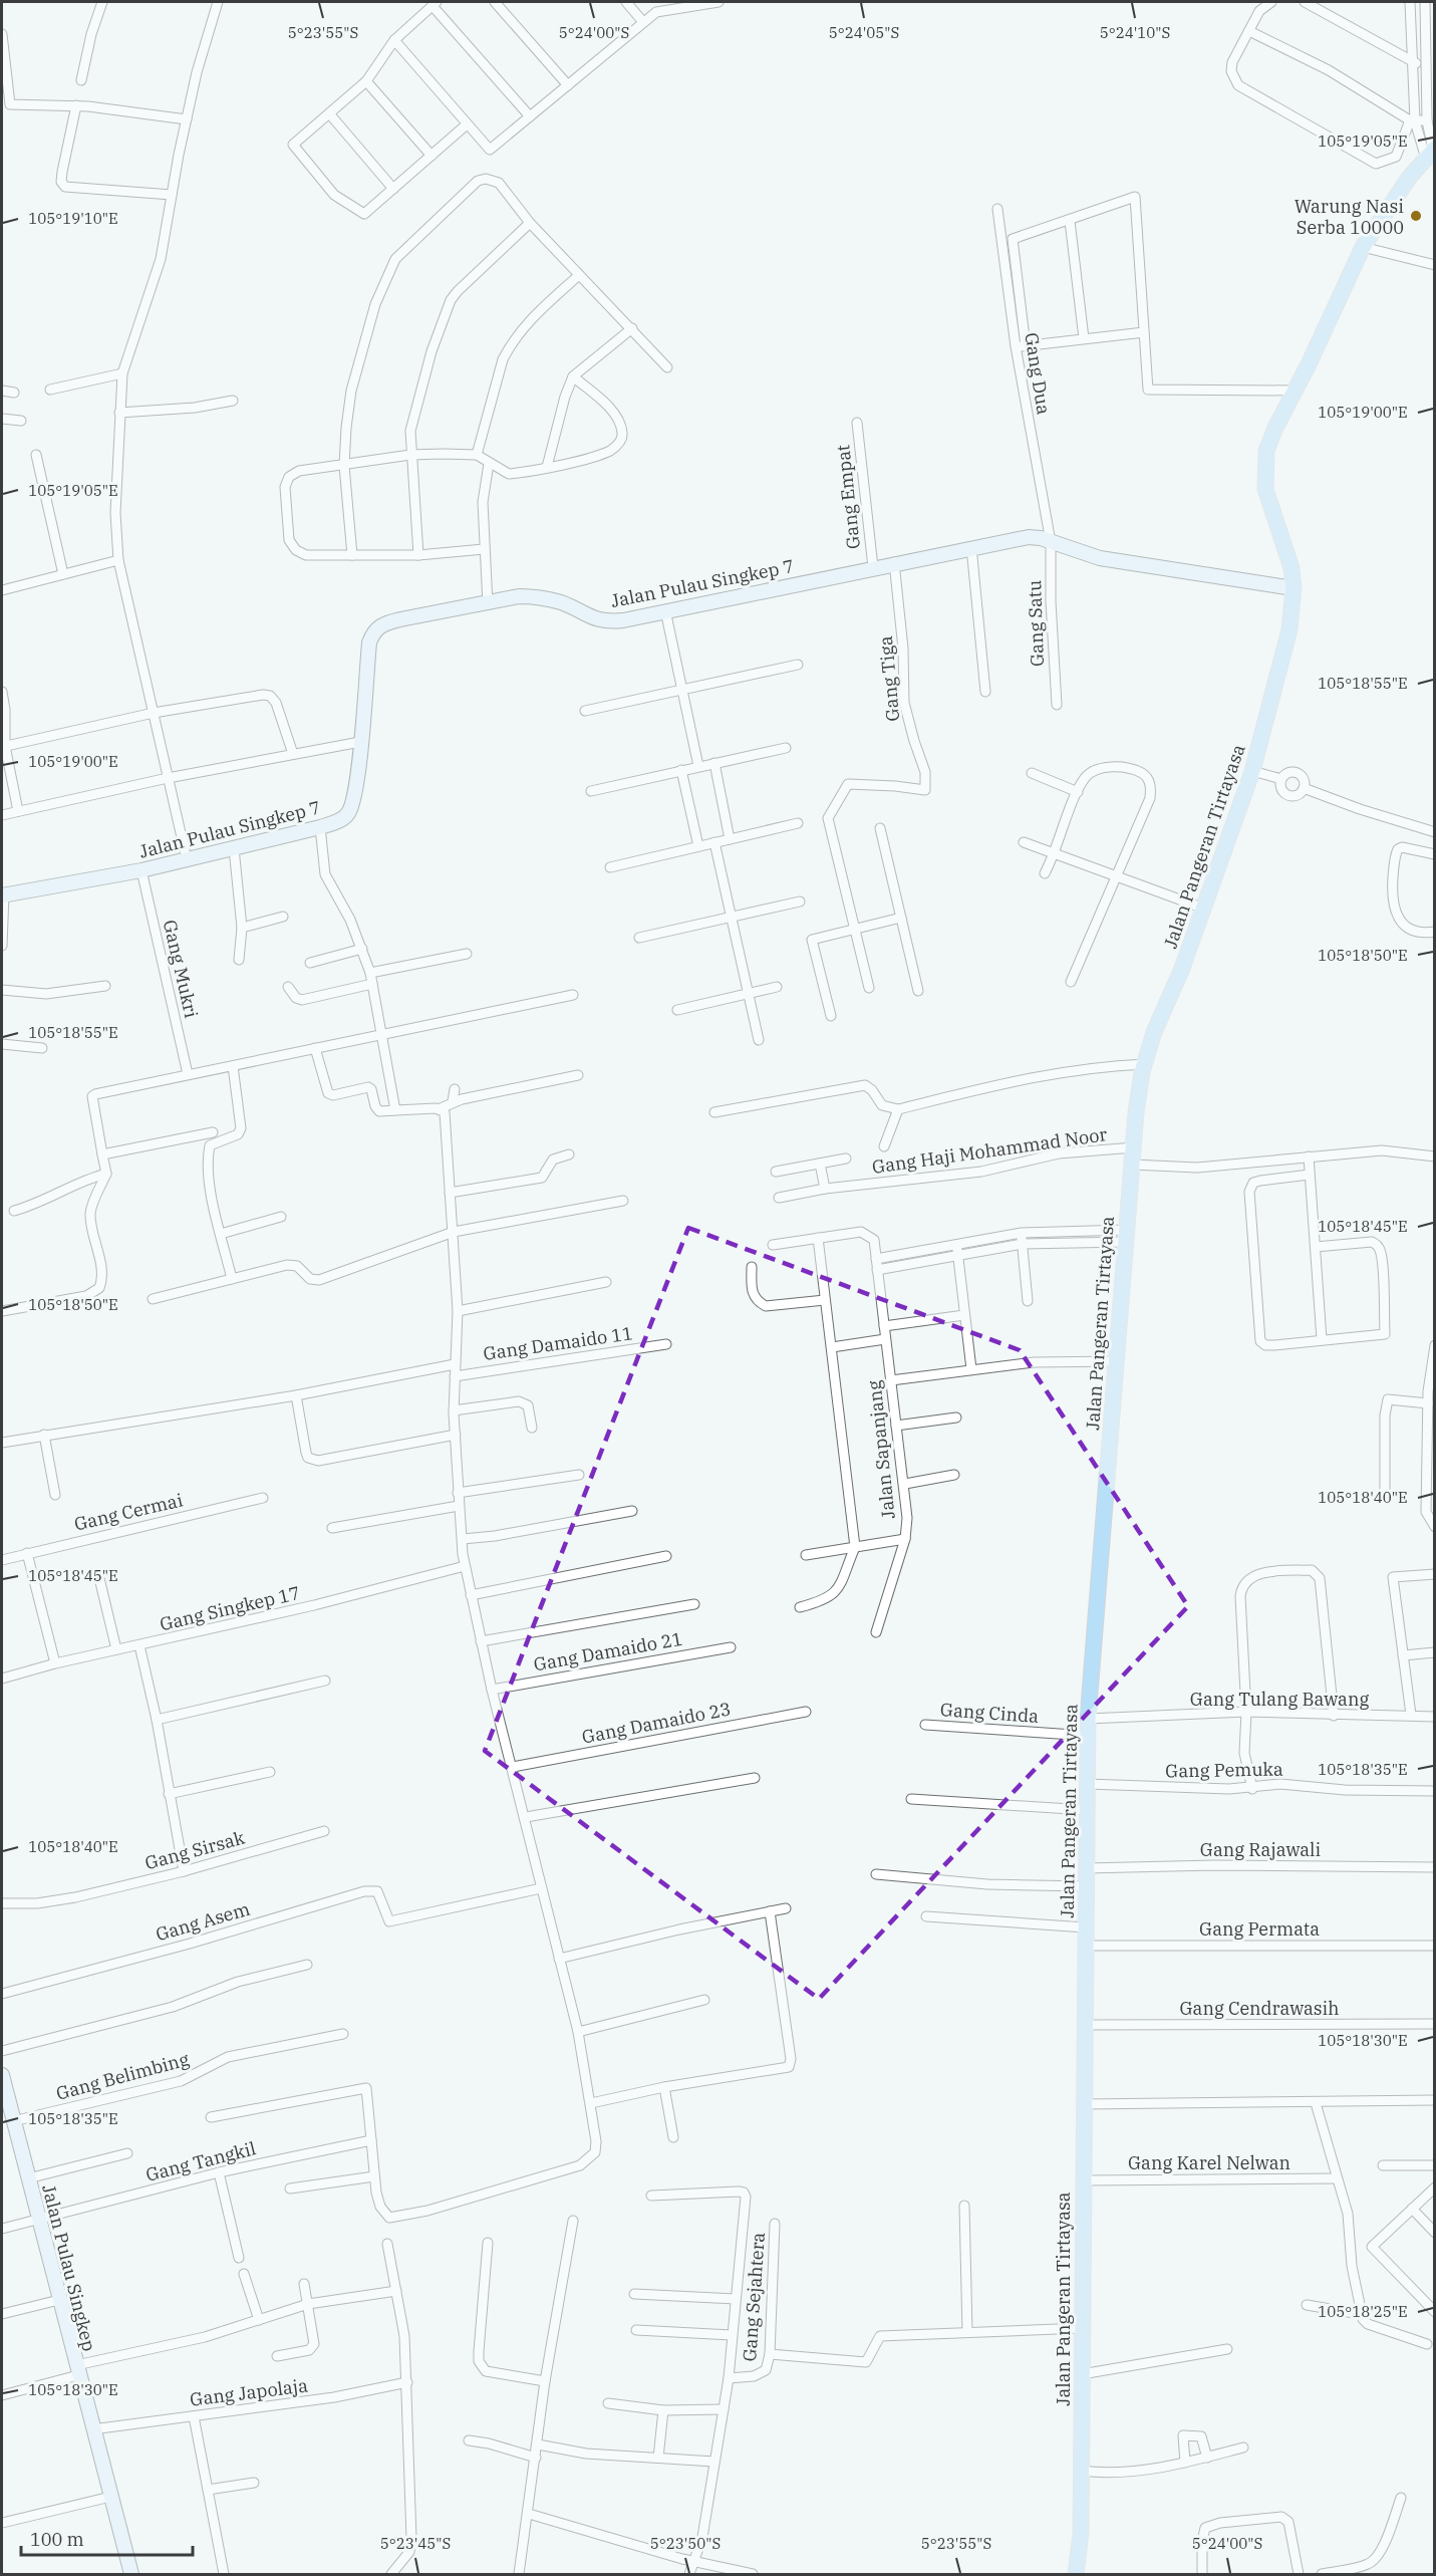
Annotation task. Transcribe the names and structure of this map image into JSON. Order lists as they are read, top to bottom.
{
  "streets": {
    "main road": ["Jalan Pangeran Tirtayasa"],
    "street": [
      "Gang Dua",
      "Gang Empat",
      "Jalan Pulau Singkep 7",
      "Gang Satu",
      "Gang Tiga",
      "Gang Mukri",
      "Gang Haji Mohammad Noor",
      "Gang Damaido 11",
      "Jalan Sapanjang",
      "Gang Cermai",
      "Gang Singkep 17",
      "Gang Damaido 21",
      "Gang Tulang Bawang",
      "Gang Cinda",
      "Gang Damaido 23",
      "Gang Pemuka",
      "Gang Rajawali",
      "Gang Sirsak",
      "Gang Asem",
      "Gang Permata",
      "Gang Cendrawasih",
      "Gang Belimbing",
      "Gang Tangkil",
      "Gang Karel Nelwan",
      "Jalan Pulau Singkep",
      "Gang Sejahtera",
      "Gang Japolaja"
    ]
  },
  "crossings": [
    ["Gang Dua", "Jalan Pulau Singkep 7"],
    ["Gang Dua", "Gang Satu"],
    ["Gang Empat", "Jalan Pulau Singkep 7"],
    ["Jalan Pulau Singkep 7", "Gang Satu"],
    ["Jalan Pulau Singkep 7", "Gang Tiga"],
    ["Jalan Pulau Singkep 7", "Jalan Pangeran Tirtayasa"],
    ["Jalan Pulau Singkep 7", "Gang Mukri"],
    ["Jalan Pangeran Tirtayasa", "Gang Haji Mohammad Noor"],
    ["Jalan Pangeran Tirtayasa", "Gang Tulang Bawang"],
    ["Jalan Pangeran Tirtayasa", "Gang Cinda"],
    ["Jalan Pangeran Tirtayasa", "Gang Pemuka"],
    ["Jalan Pangeran Tirtayasa", "Gang Rajawali"],
    ["Jalan Pangeran Tirtayasa", "Gang Permata"],
    ["Jalan Pangeran Tirtayasa", "Gang Cendrawasih"],
    ["Jalan Pangeran Tirtayasa", "Gang Karel Nelwan"],
    ["Gang Belimbing", "Jalan Pulau Singkep"],
    ["Gang Tangkil", "Jalan Pulau Singkep"],
    ["Jalan Pulau Singkep", "Gang Japolaja"]
  ],
  "places": ["Warung Nasi Serba 10000"],
  "scale_bar": "100 m",
  "coordinates": [
    "5°23'55\"S",
    "5°24'00\"S",
    "5°24'05\"S",
    "5°24'10\"S",
    "105°19'05\"E",
    "105°19'10\"E",
    "105°19'00\"E",
    "105°18'55\"E",
    "105°18'50\"E",
    "105°18'45\"E",
    "105°18'40\"E",
    "105°18'35\"E",
    "105°18'30\"E",
    "105°18'25\"E",
    "5°23'45\"S",
    "5°23'50\"S"
  ]
}
